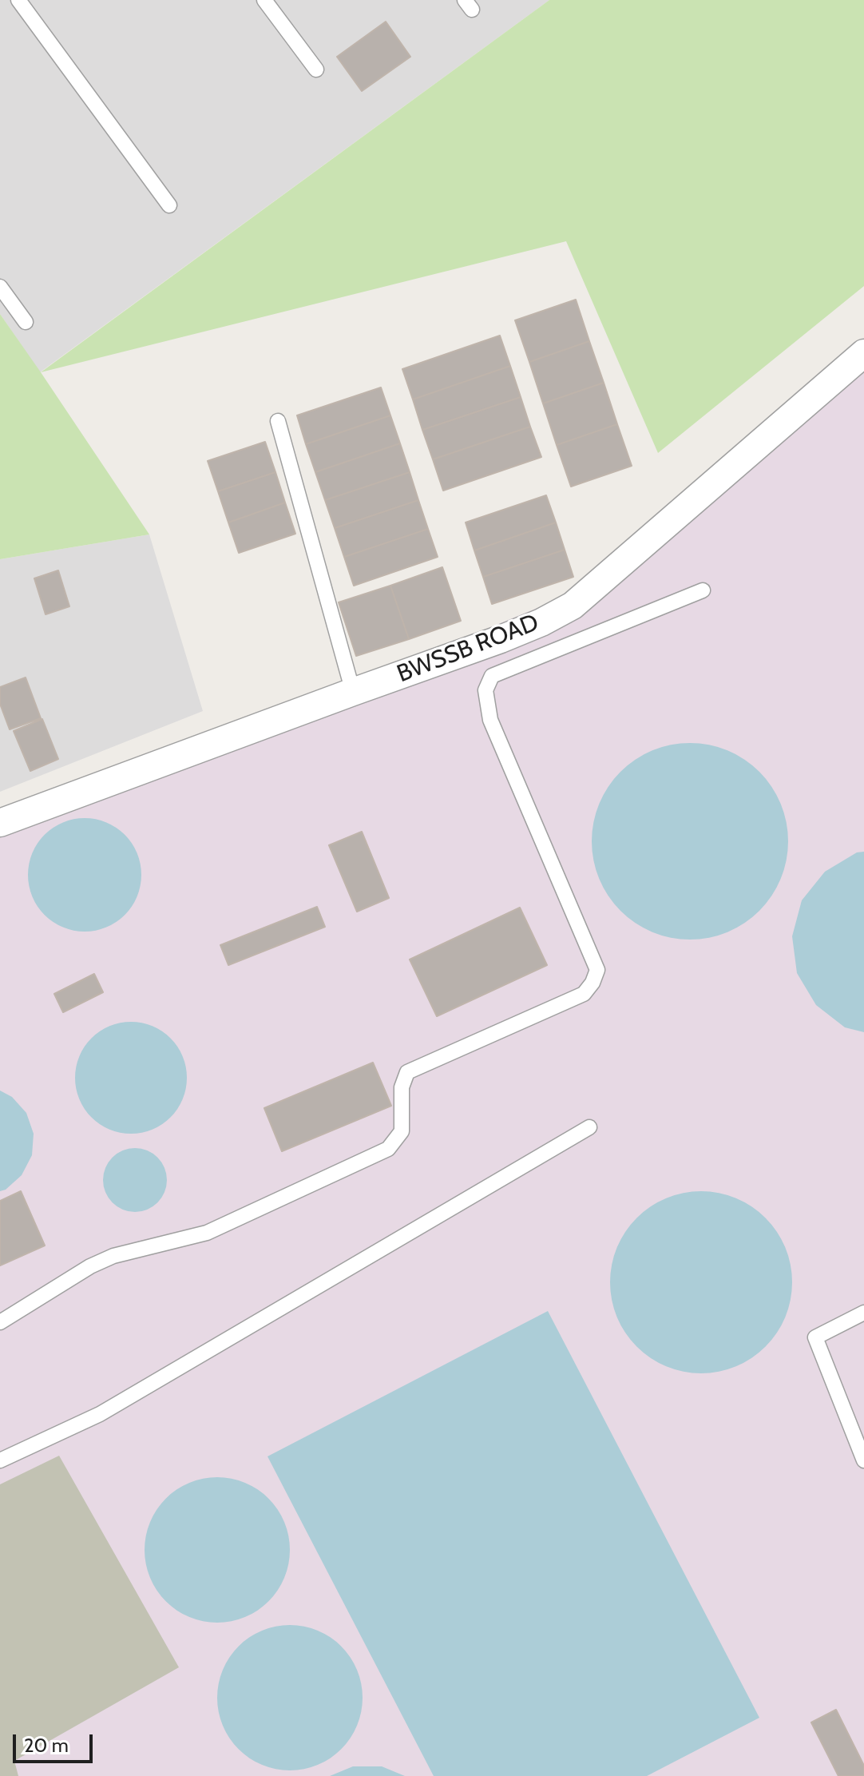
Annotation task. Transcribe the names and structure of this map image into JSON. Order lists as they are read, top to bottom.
{
  "streets": {
    "street": ["BWSSB ROAD"]
  },
  "scale_bar": "20 m"
}
